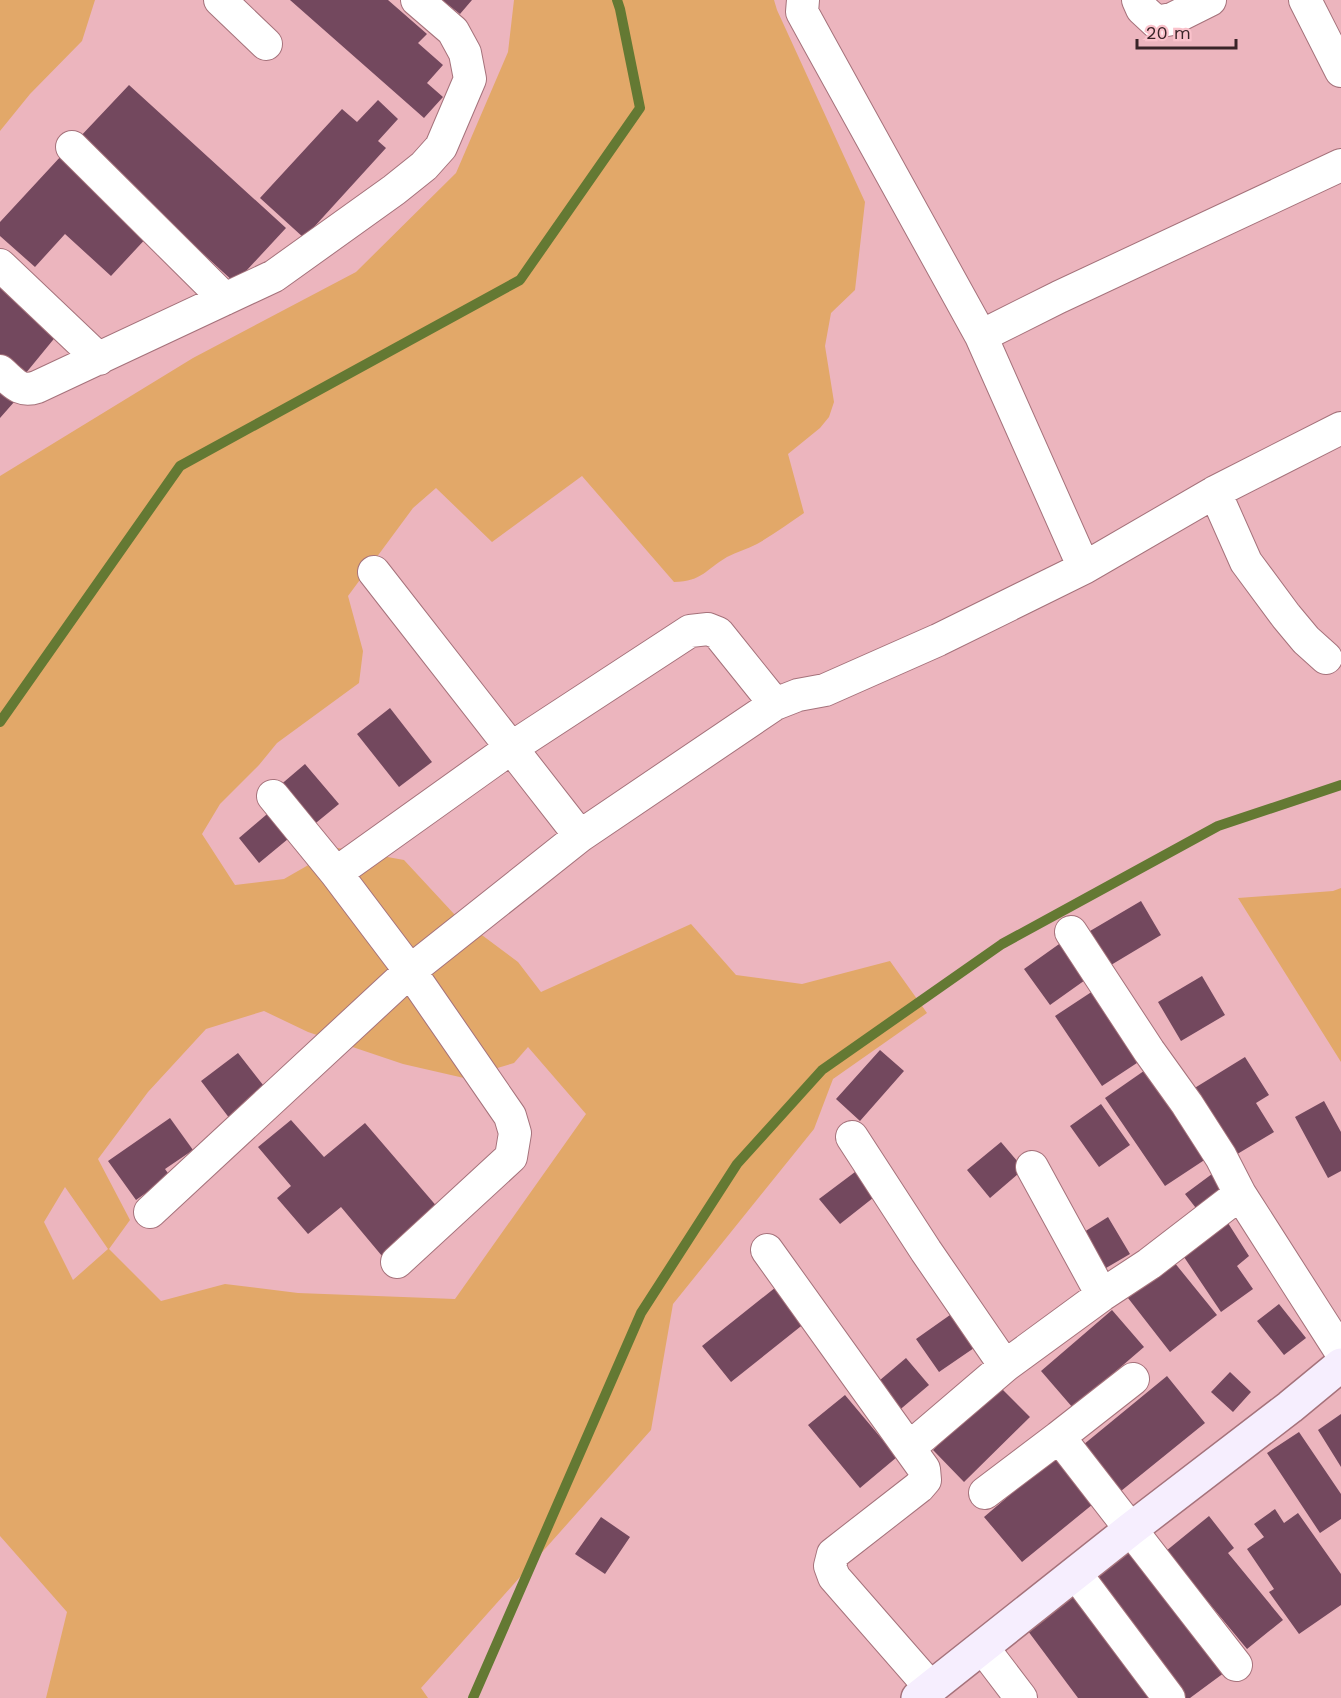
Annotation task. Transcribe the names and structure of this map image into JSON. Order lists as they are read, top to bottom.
{
  "scale_bar": "20 m"
}
